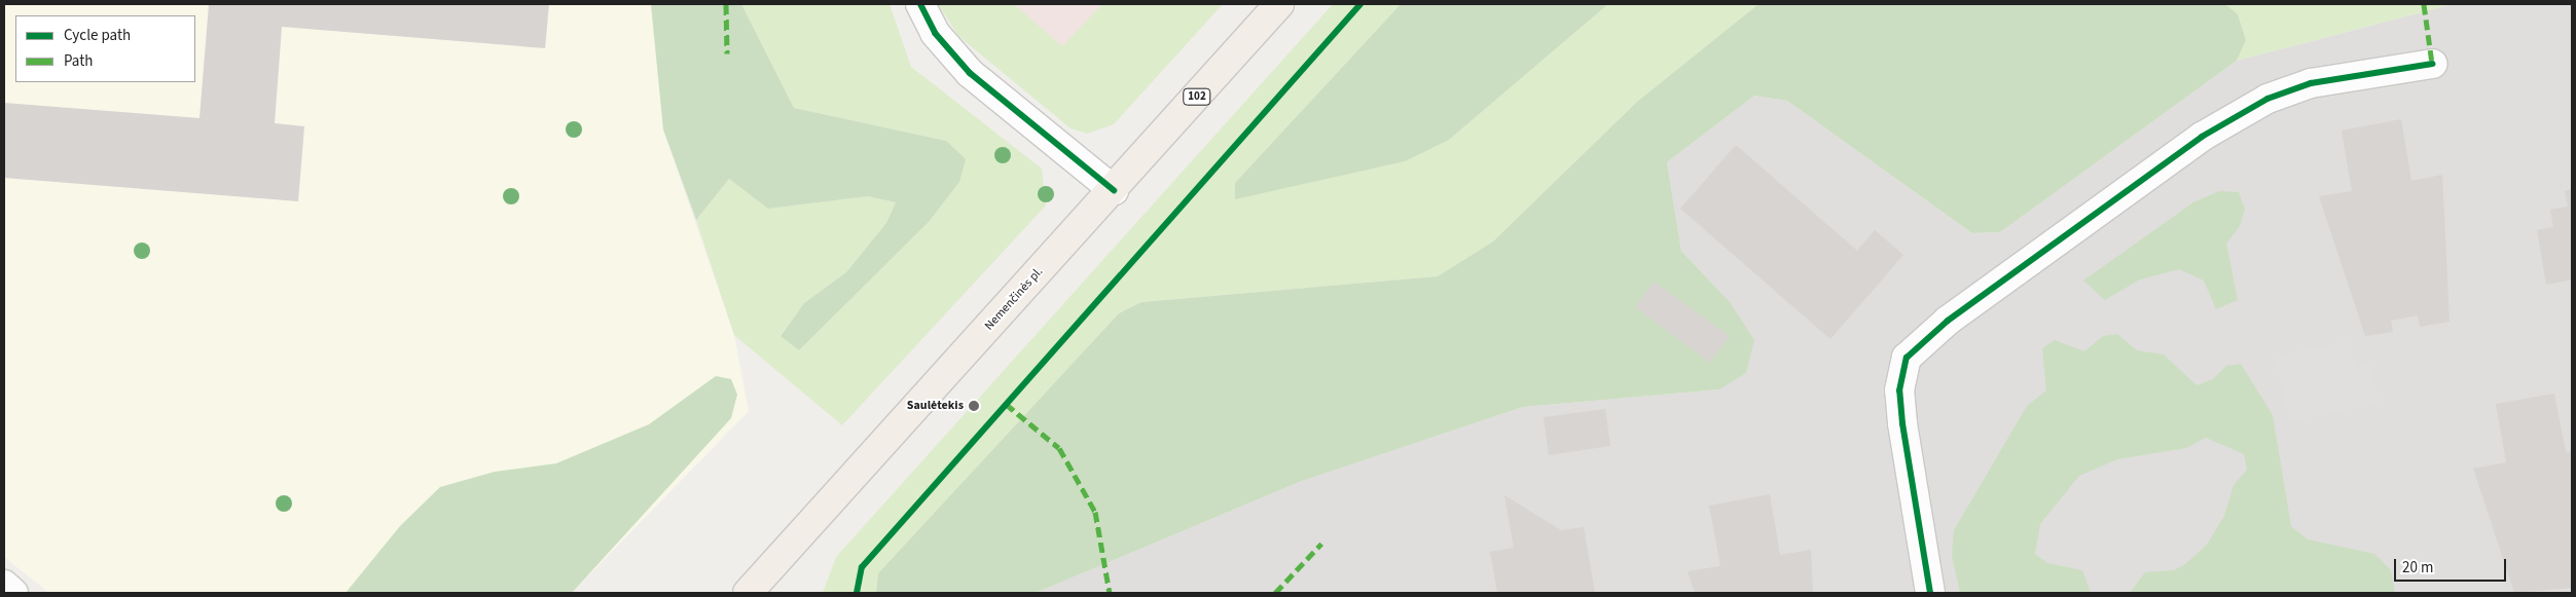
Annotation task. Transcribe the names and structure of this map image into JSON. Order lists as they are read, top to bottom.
{
  "streets": {
    "main road": ["102", "Nemenčinės pl."]
  },
  "places": ["Saulėtekis"],
  "legend": ["Cycle path", "Path"],
  "scale_bar": "20 m"
}
